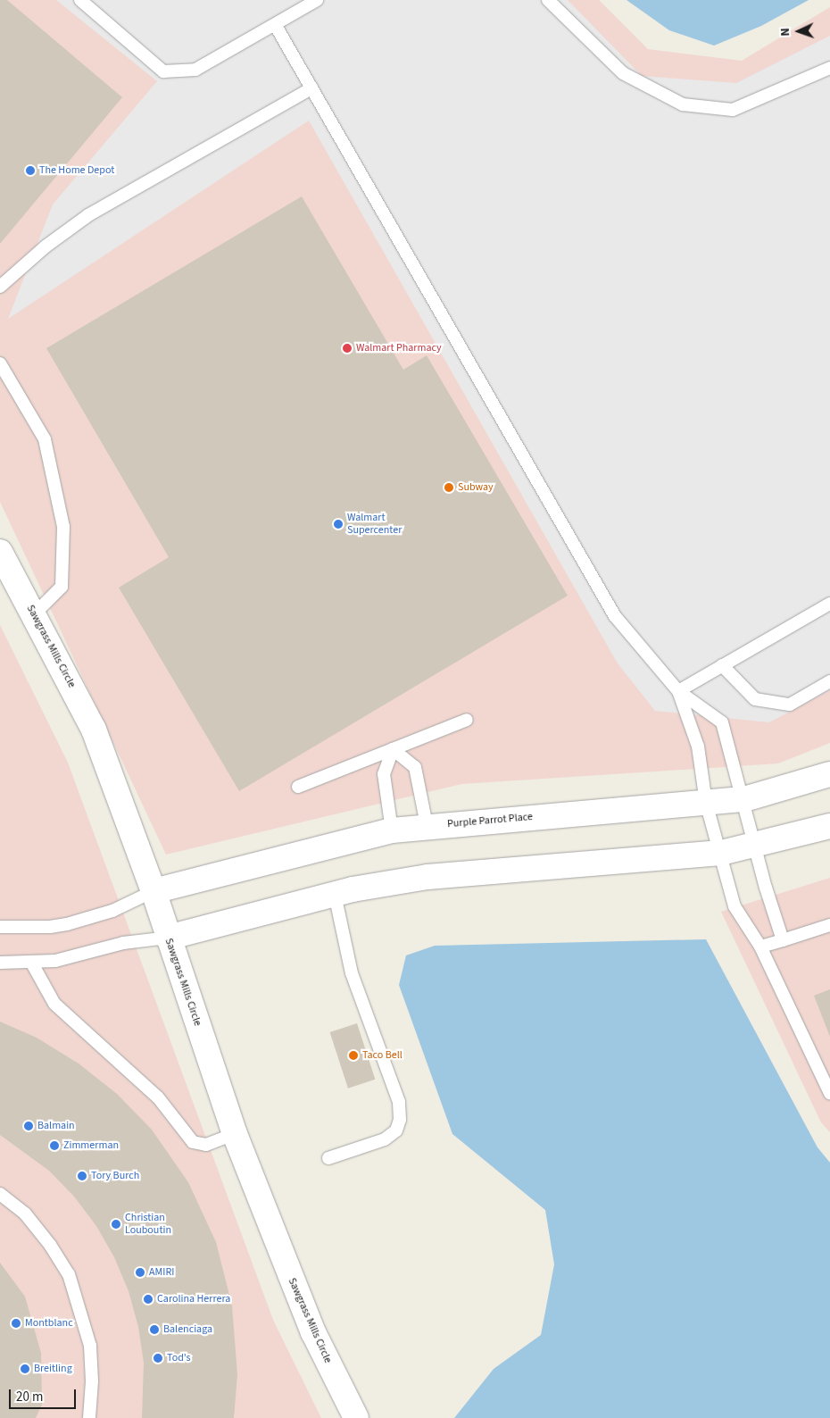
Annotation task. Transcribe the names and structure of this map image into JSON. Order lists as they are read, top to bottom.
{
  "streets": {
    "street": ["Sawgrass Mills Circle", "Purple Parrot Place"]
  },
  "crossings": [
    ["Sawgrass Mills Circle", "Purple Parrot Place"]
  ],
  "places": [
    "The Home Depot",
    "Walmart Pharmacy",
    "Subway",
    "Walmart Supercenter",
    "Taco Bell",
    "Balmain",
    "Zimmerman",
    "Tory Burch",
    "Christian Louboutin",
    "AMIRI",
    "Carolina Herrera",
    "Montblanc",
    "Balenciaga",
    "Tod's",
    "Breitling"
  ],
  "scale_bar": "20 m",
  "north": "left"
}
